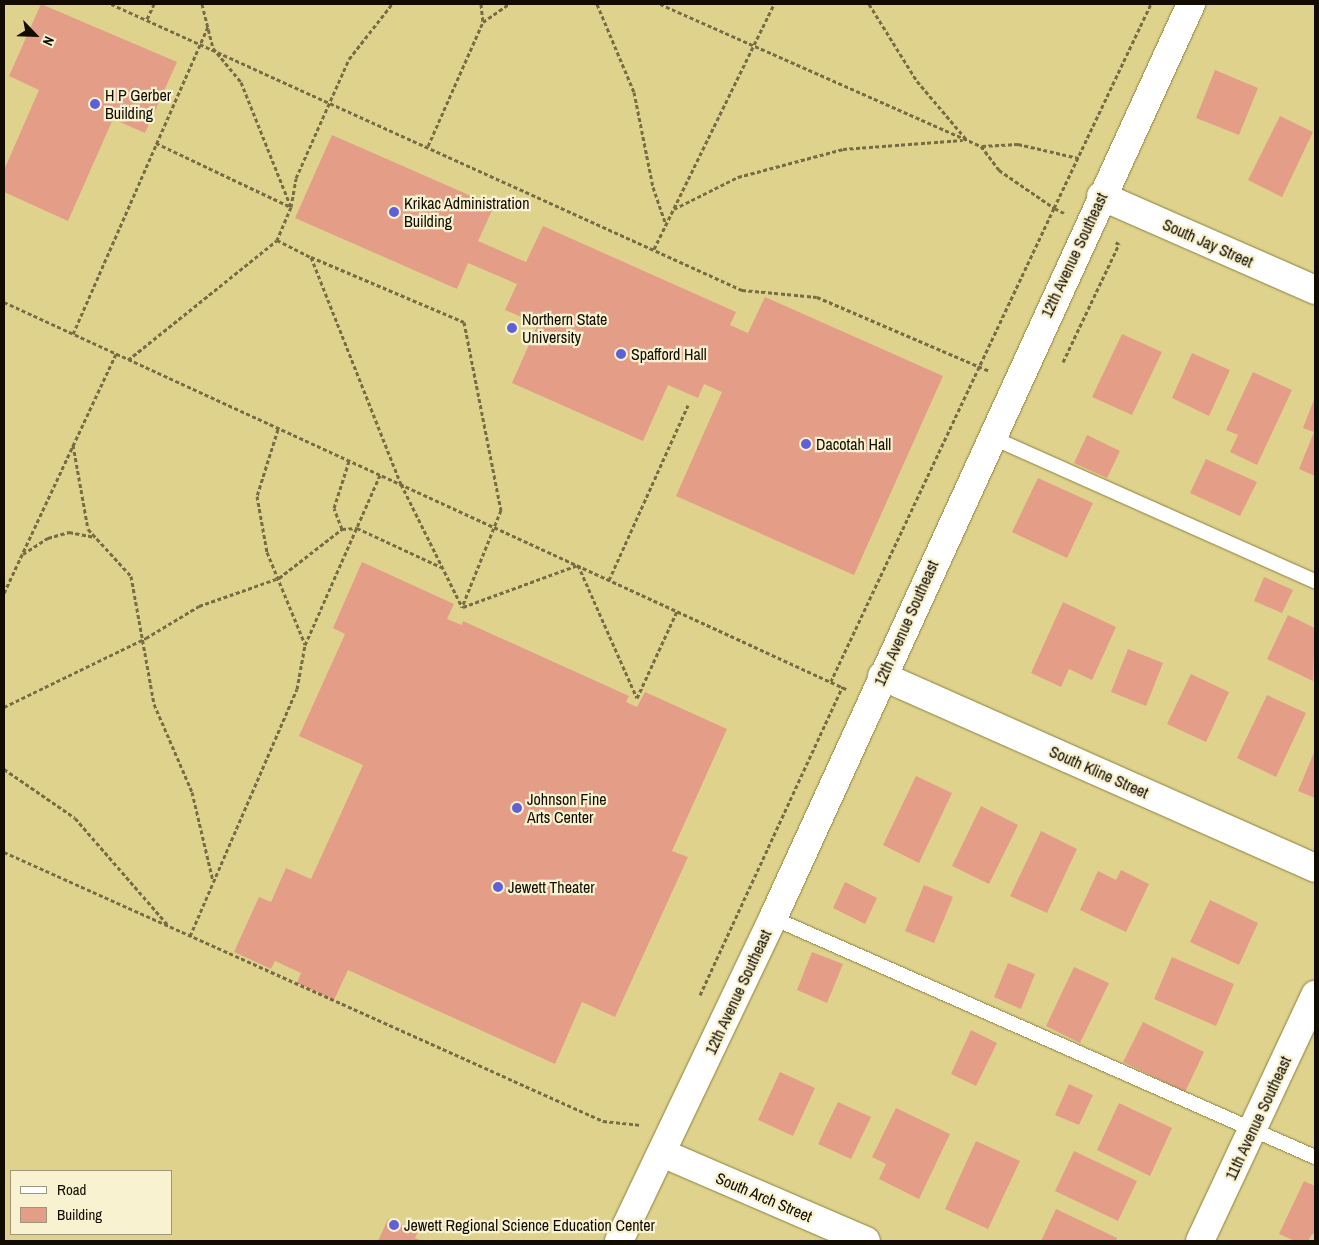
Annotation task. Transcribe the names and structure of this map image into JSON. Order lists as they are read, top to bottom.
{
  "streets": {
    "street": [
      "South Jay Street",
      "12th Avenue Southeast",
      "South Kline Street",
      "11th Avenue Southeast",
      "South Arch Street"
    ]
  },
  "crossings": [
    ["South Jay Street", "12th Avenue Southeast"],
    ["12th Avenue Southeast", "South Kline Street"],
    ["12th Avenue Southeast", "South Arch Street"]
  ],
  "places": [
    "H P Gerber Building",
    "Krikac Administration Building",
    "Northern State University",
    "Spafford Hall",
    "Dacotah Hall",
    "Johnson Fine Arts Center",
    "Jewett Theater",
    "Jewett Regional Science Education Center"
  ],
  "legend": ["Road", "Building"],
  "north": "bottom right"
}
